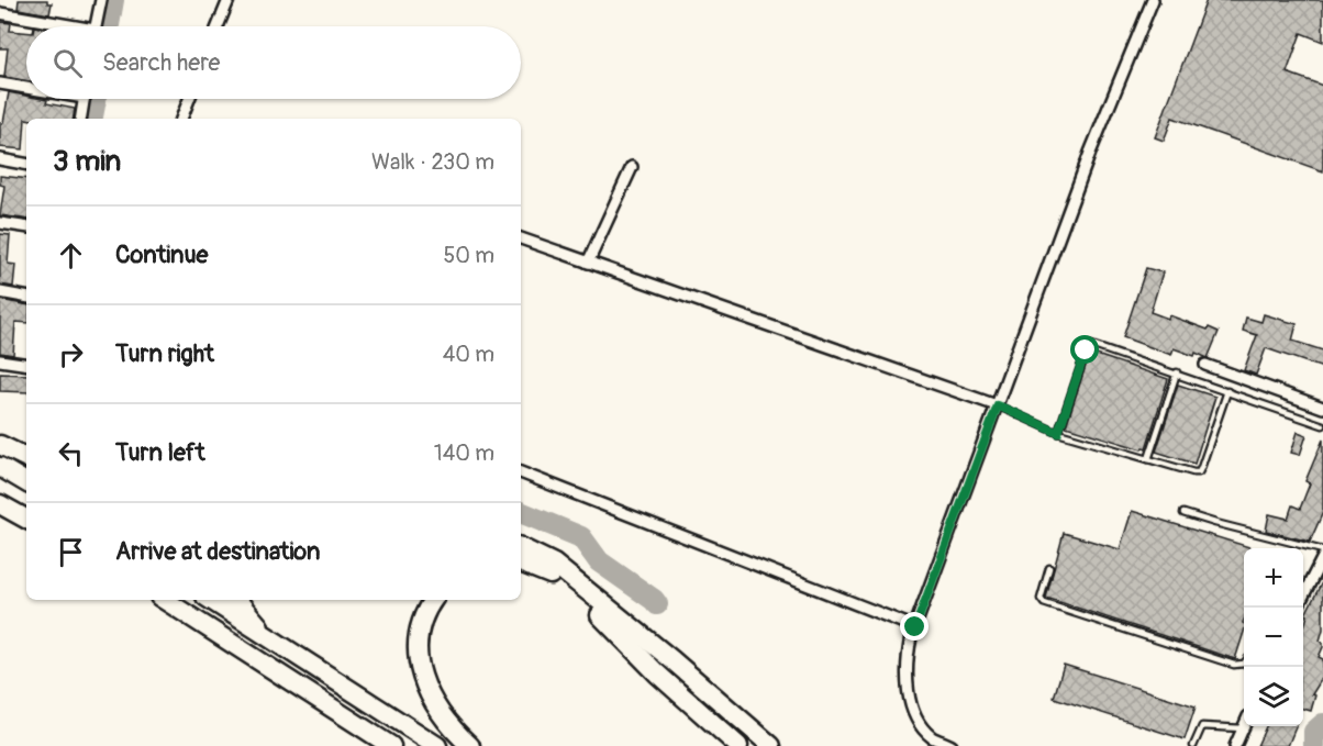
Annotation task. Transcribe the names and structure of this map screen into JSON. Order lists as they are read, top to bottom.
{
  "page": {
    "search": "Search here",
    "heading": ["3 min", "Walk · 230 m"],
    "list": [
      ["Continue", "50 m"],
      ["Turn right", "40 m"],
      ["Turn left", "140 m"],
      "Arrive at destination"
    ],
    "map_buttons": ["+", "−"]
  }
}
